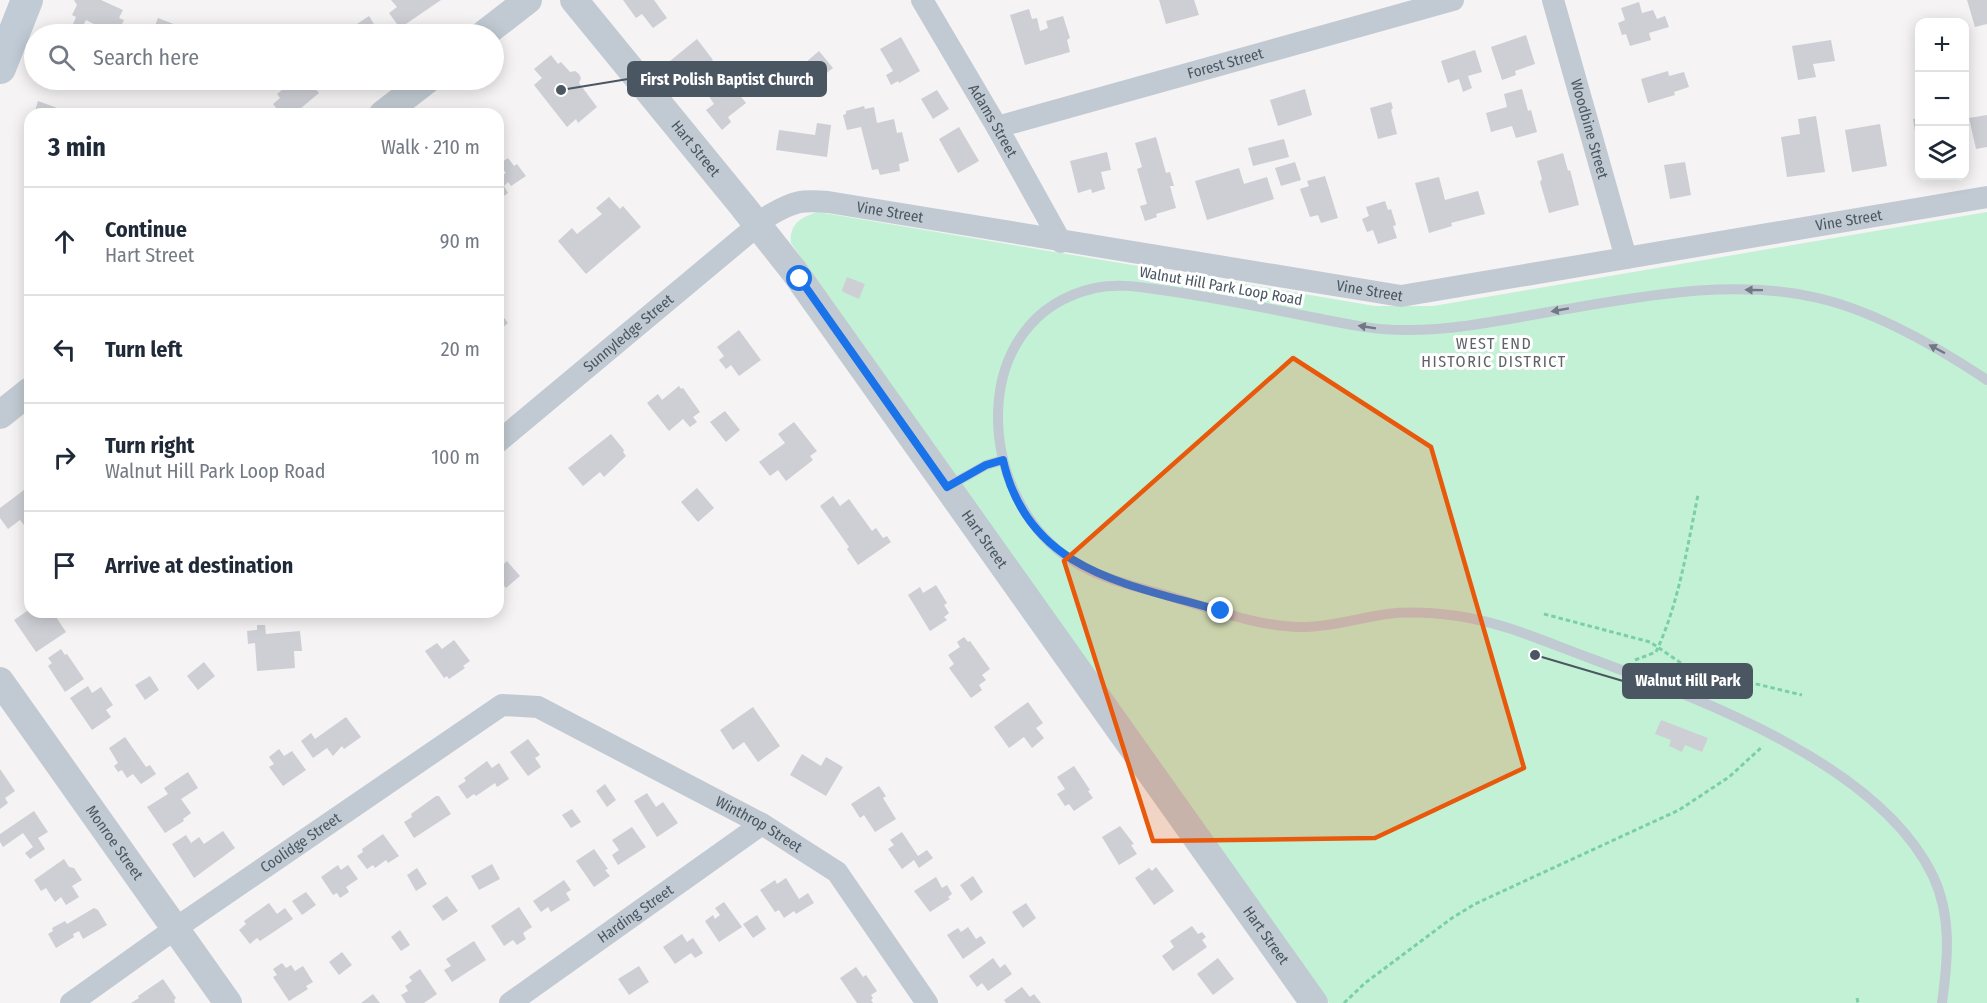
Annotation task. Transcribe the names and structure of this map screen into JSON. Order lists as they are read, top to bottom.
{
  "streets": {
    "street": [
      "Forest Street",
      "Adams Street",
      "Woodbine Street",
      "Hart Street",
      "Vine Street",
      "Sunnyledge Street",
      "Winthrop Street",
      "Monroe Street",
      "Coolidge Street",
      "Harding Street"
    ],
    "lane": ["Walnut Hill Park Loop Road"]
  },
  "crossings": [
    ["Forest Street", "Adams Street"],
    ["Adams Street", "Vine Street"],
    ["Woodbine Street", "Vine Street"],
    ["Hart Street", "Vine Street"],
    ["Hart Street", "Sunnyledge Street"],
    ["Vine Street", "Sunnyledge Street"],
    ["Winthrop Street", "Coolidge Street"],
    ["Winthrop Street", "Harding Street"],
    ["Monroe Street", "Coolidge Street"]
  ],
  "one_way": ["Walnut Hill Park Loop Road"],
  "districts": ["WEST END HISTORIC DISTRICT"],
  "places": ["First Polish Baptist Church", "Walnut Hill Park"],
  "page": {
    "map_buttons": ["+", "−"],
    "search": "Search here",
    "heading": ["3 min", "Walk · 210 m"],
    "list": [
      ["Continue", "Hart Street", "90 m"],
      ["Turn left", "20 m"],
      ["Turn right", "Walnut Hill Park Loop Road", "100 m"],
      "Arrive at destination"
    ]
  }
}
